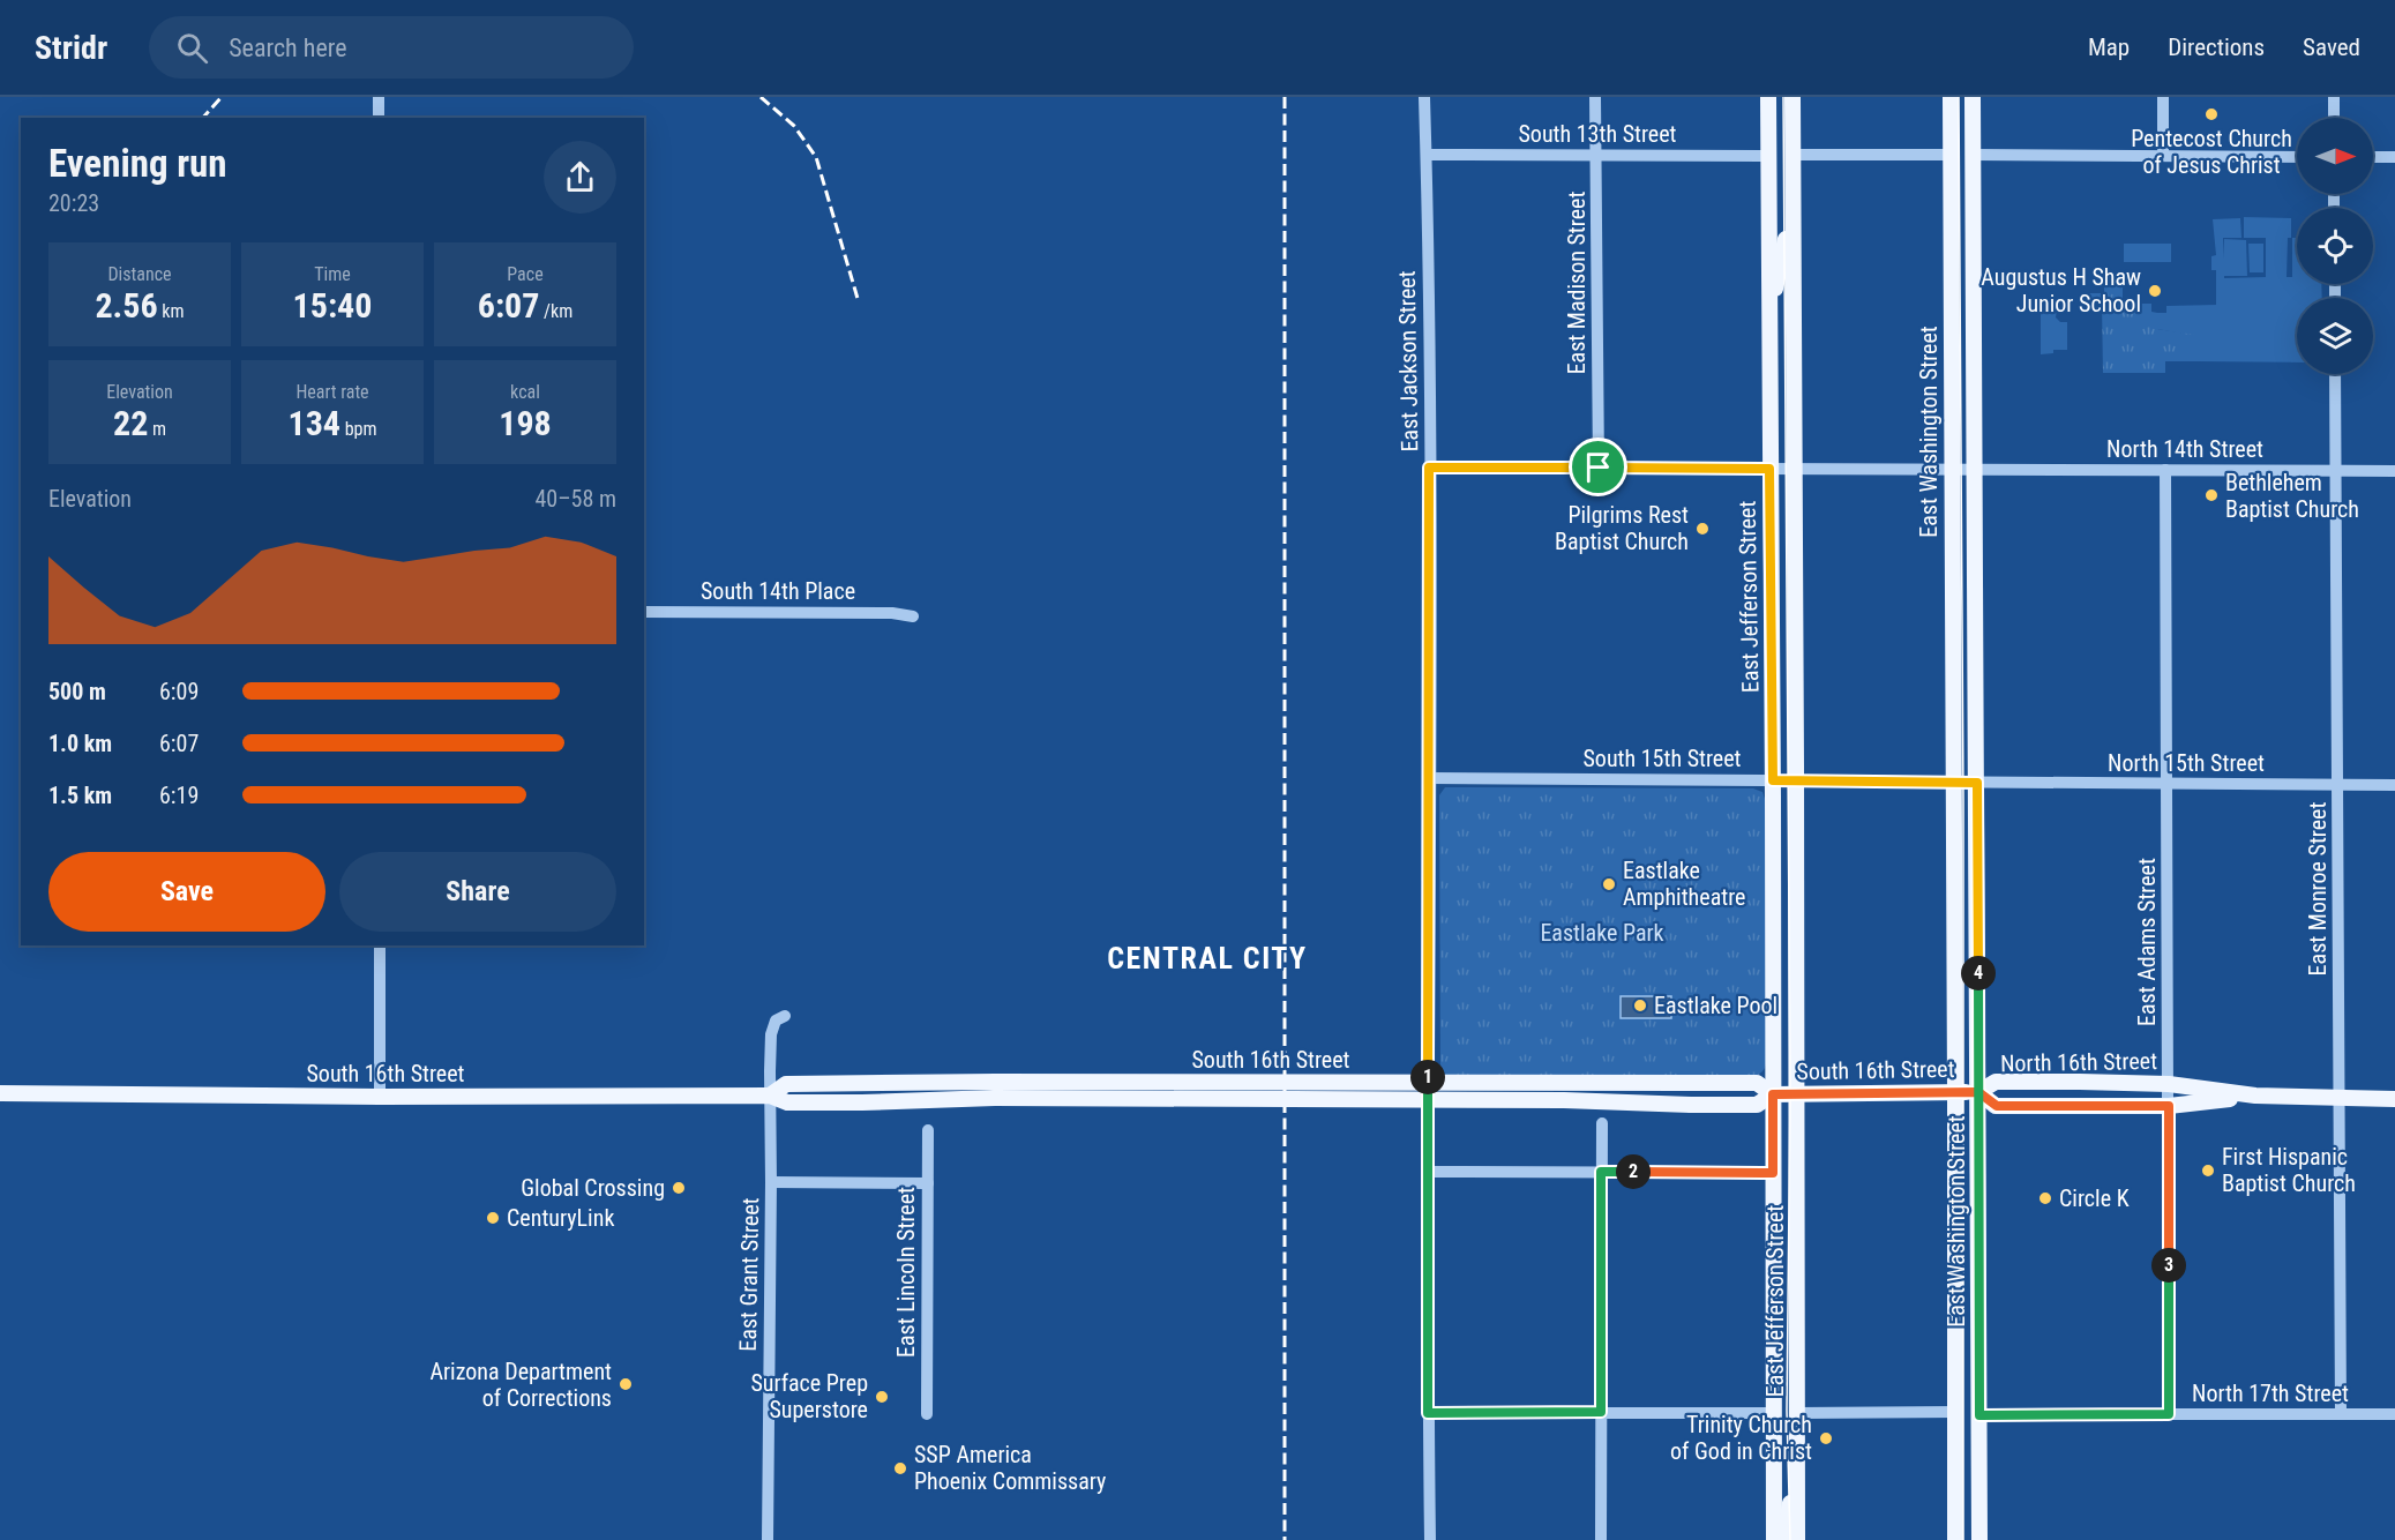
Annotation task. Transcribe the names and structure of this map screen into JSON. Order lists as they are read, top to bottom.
{
  "streets": {
    "main road": [
      "East Washington Street",
      "East Jefferson Street",
      "South 16th Street",
      "North 16th Street"
    ],
    "street": [
      "South 13th Street",
      "East Madison Street",
      "East Jackson Street",
      "North 14th Street",
      "South 14th Place",
      "South 15th Street",
      "North 15th Street",
      "East Monroe Street",
      "East Adams Street",
      "East Lincoln Street",
      "East Grant Street",
      "North 17th Street"
    ]
  },
  "crossings": [
    ["South 13th Street", "East Madison Street"],
    ["South 13th Street", "East Jackson Street"],
    ["South 13th Street", "East Jefferson Street"],
    ["East Madison Street", "North 14th Street"],
    ["East Jackson Street", "North 14th Street"],
    ["East Jackson Street", "South 15th Street"],
    ["East Washington Street", "North 14th Street"],
    ["East Washington Street", "South 15th Street"],
    ["East Washington Street", "North 15th Street"],
    ["East Washington Street", "South 16th Street"],
    ["East Washington Street", "North 16th Street"],
    ["East Washington Street", "North 17th Street"],
    ["North 14th Street", "East Jefferson Street"],
    ["North 14th Street", "East Monroe Street"],
    ["North 14th Street", "East Adams Street"],
    ["East Jefferson Street", "South 15th Street"],
    ["East Jefferson Street", "South 16th Street"],
    ["South 15th Street", "North 15th Street"],
    ["North 15th Street", "East Monroe Street"],
    ["North 15th Street", "East Adams Street"],
    ["East Monroe Street", "North 16th Street"],
    ["East Monroe Street", "North 17th Street"],
    ["East Adams Street", "North 16th Street"],
    ["East Adams Street", "North 17th Street"],
    ["South 16th Street", "North 16th Street"],
    ["South 16th Street", "East Grant Street"]
  ],
  "districts": ["CENTRAL CITY"],
  "parks": ["Eastlake Park"],
  "places": [
    "Pentecost Church of Jesus Christ",
    "Augustus H Shaw Junior School",
    "Bethlehem Baptist Church",
    "Pilgrims Rest Baptist Church",
    "Eastlake Amphitheatre",
    "Eastlake Pool",
    "First Hispanic Baptist Church",
    "Global Crossing",
    "Circle K",
    "CenturyLink",
    "Arizona Department of Corrections",
    "Surface Prep Superstore",
    "Trinity Church of God in Christ",
    "SSP America Phoenix Commissary"
  ],
  "north": "right",
  "page": {
    "header": "Stridr",
    "search": "Search here",
    "nav": ["Map", "Directions", "Saved"],
    "heading": ["Evening run", "20:23"],
    "stats": [
      ["Distance", "2.56 km"],
      ["Time", "15:40"],
      ["Pace", "6:07 /km"],
      ["Elevation", "22 m"],
      ["Heart rate", "134 bpm"],
      ["kcal", "198"]
    ],
    "chart": ["Elevation", "40–58 m"],
    "list": [
      {
        "name": "500 m",
        "note": "6:09"
      },
      {
        "name": "1.0 km",
        "note": "6:07"
      },
      {
        "name": "1.5 km",
        "note": "6:19"
      }
    ],
    "buttons": ["Save", "Share"],
    "pins": [
      "4",
      "1",
      "2",
      "3"
    ]
  }
}
